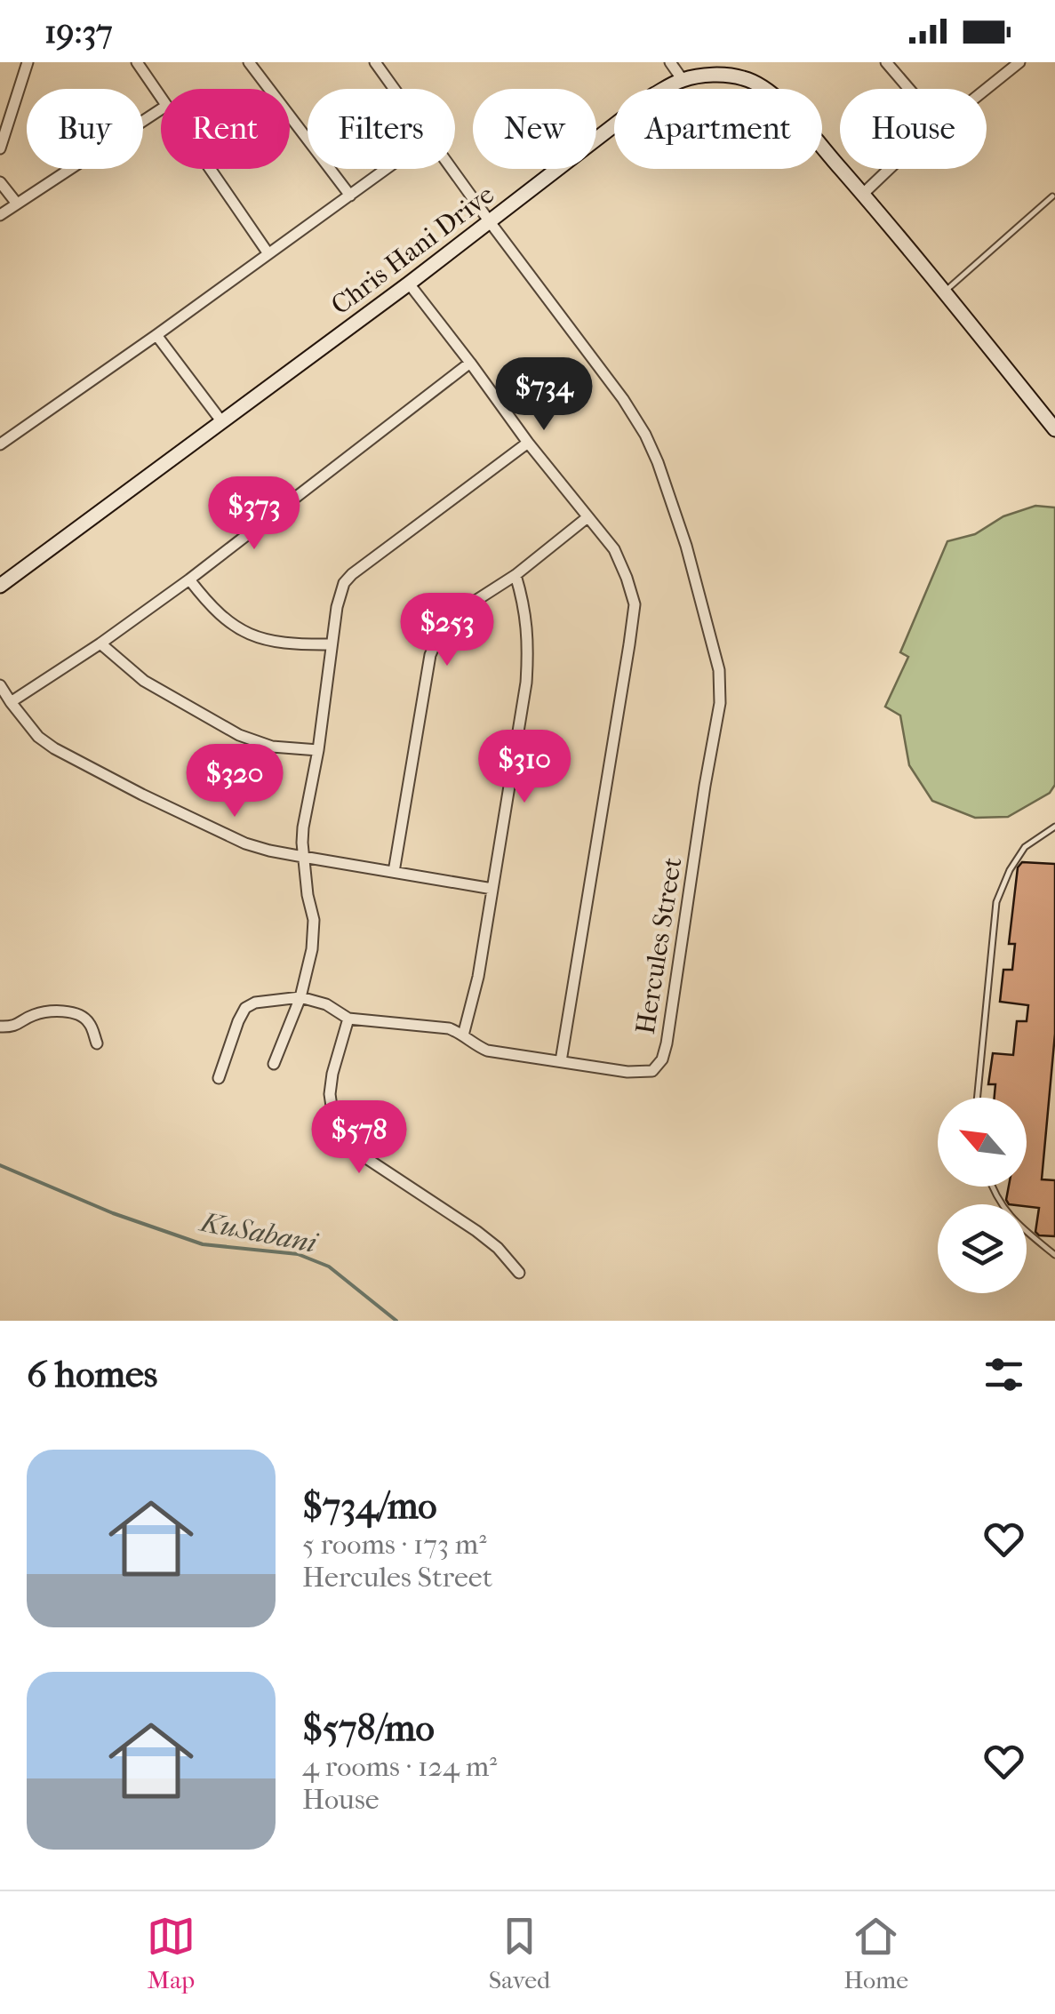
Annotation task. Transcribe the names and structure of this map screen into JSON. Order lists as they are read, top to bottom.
{
  "streets": {
    "street": ["Chris Hani Drive", "Hercules Street"]
  },
  "crossings": [
    ["Chris Hani Drive", "Hercules Street"]
  ],
  "water": ["KuSabani"],
  "north": "top left",
  "page": {
    "status": "19:37",
    "chip": [
      "Buy",
      "Rent",
      "Filters",
      "New",
      "Apartment",
      "House"
    ],
    "price": [
      "$734",
      "$373",
      "$253",
      "$310",
      "$320",
      "$578"
    ],
    "heading": "6 homes",
    "list": [
      {
        "name": "$734/mo",
        "note": "5 rooms · 173 m² · Hercules Street"
      },
      {
        "name": "$578/mo",
        "note": "4 rooms · 124 m² · House"
      }
    ],
    "tabs": ["Map", "Saved", "Home"]
  }
}
